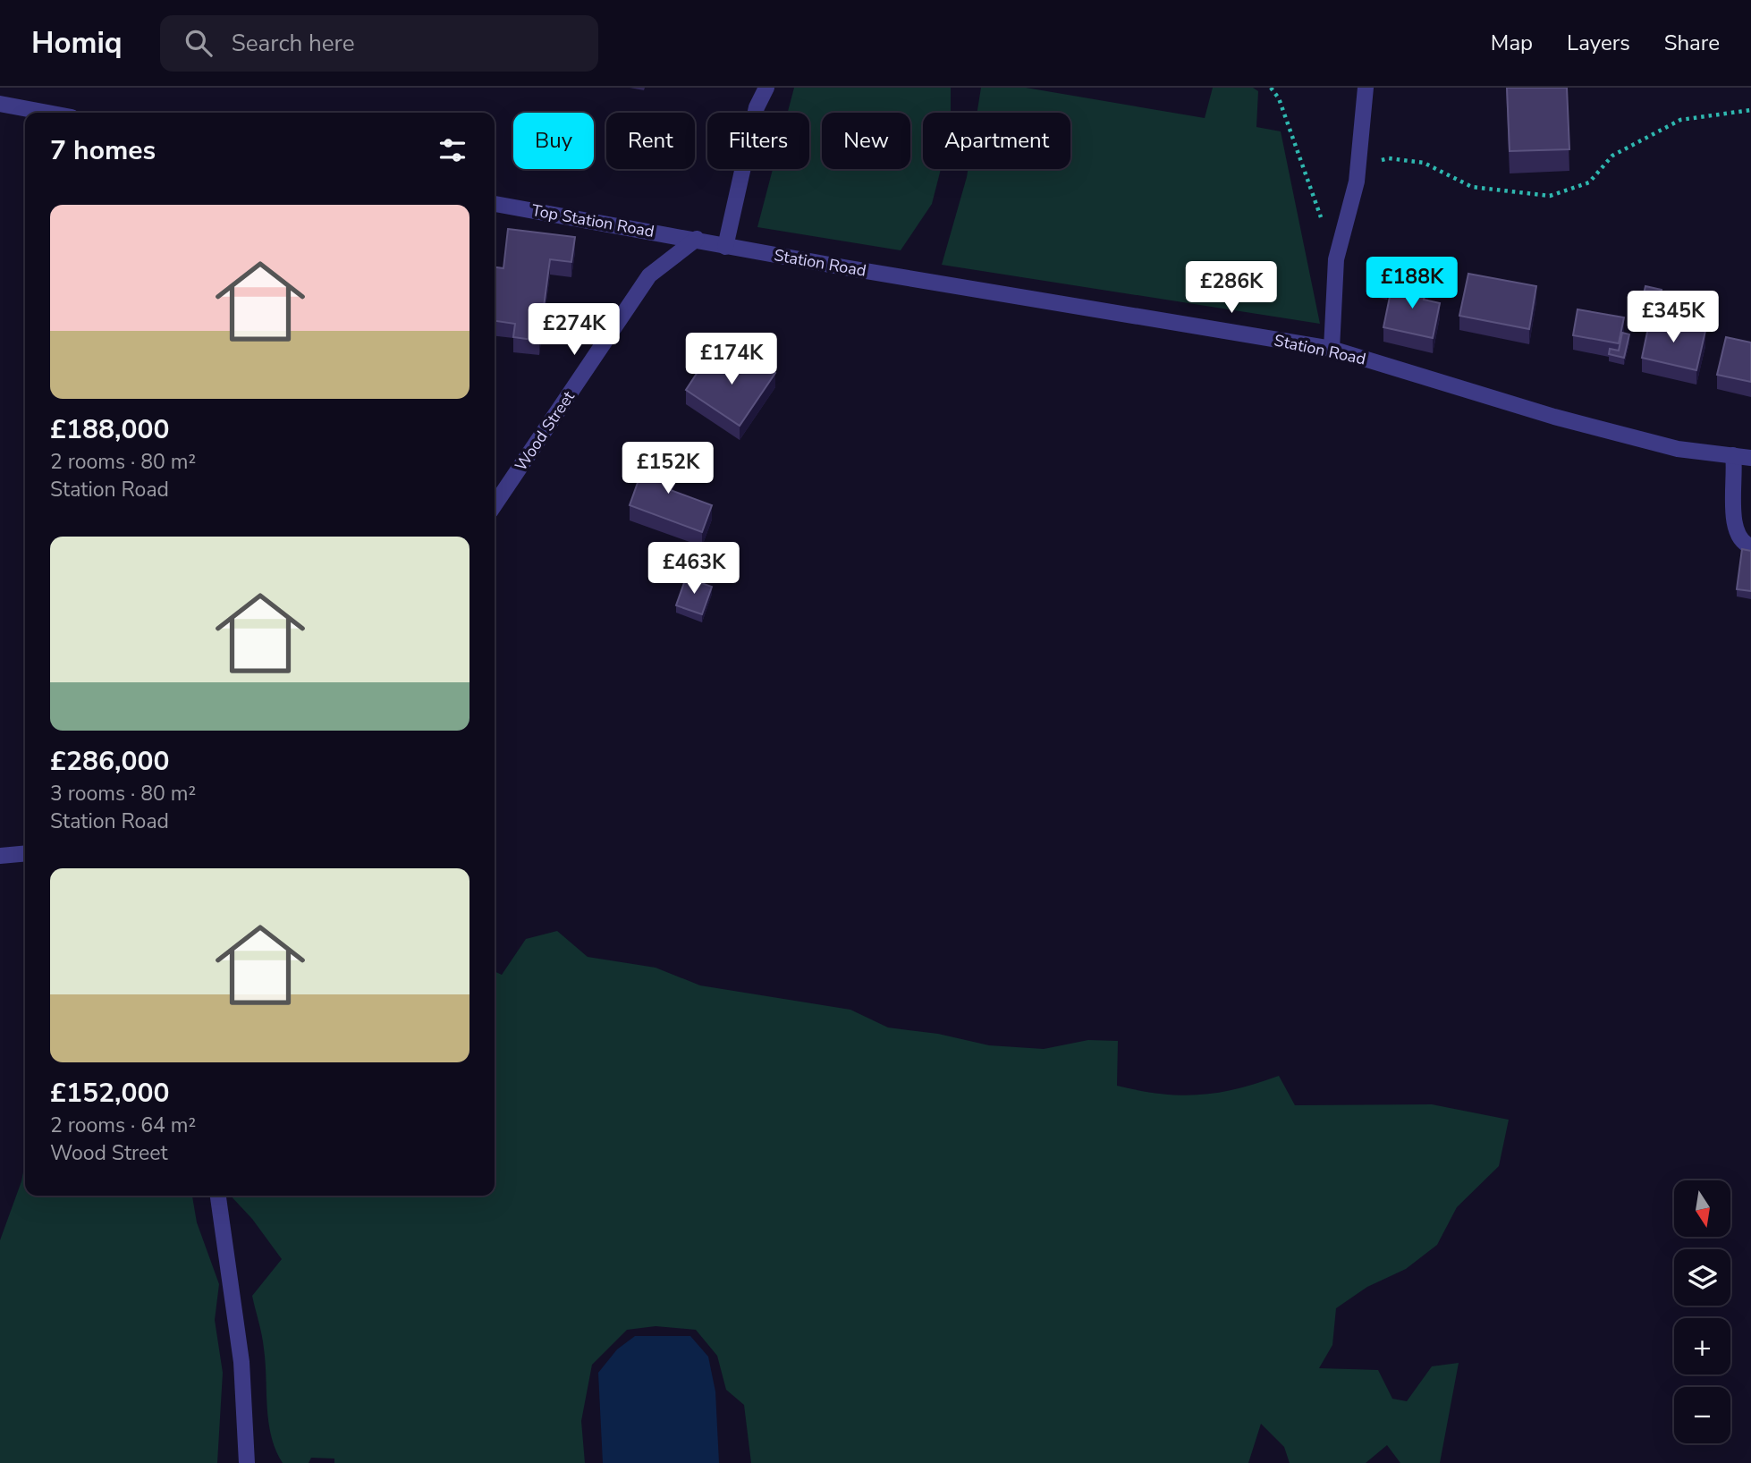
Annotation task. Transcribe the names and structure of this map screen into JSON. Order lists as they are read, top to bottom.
{
  "streets": {
    "street": ["Top Station Road", "Station Road", "Wood Street"]
  },
  "crossings": [
    ["Top Station Road", "Station Road"],
    ["Top Station Road", "Wood Street"],
    ["Station Road", "Wood Street"]
  ],
  "north": "bottom",
  "page": {
    "header": "Homiq",
    "search": "Search here",
    "nav": ["Map", "Layers", "Share"],
    "chip": [
      "Buy",
      "Rent",
      "Filters",
      "New",
      "Apartment"
    ],
    "heading": "7 homes",
    "list": [
      {
        "name": "£188,000",
        "note": "2 rooms · 80 m² · Station Road"
      },
      {
        "name": "£286,000",
        "note": "3 rooms · 80 m² · Station Road"
      },
      {
        "name": "£152,000",
        "note": "2 rooms · 64 m² · Wood Street"
      }
    ],
    "price": [
      "£188K",
      "£286K",
      "£345K",
      "£274K",
      "£174K",
      "£152K",
      "£463K"
    ],
    "map_buttons": ["+", "−"]
  }
}
